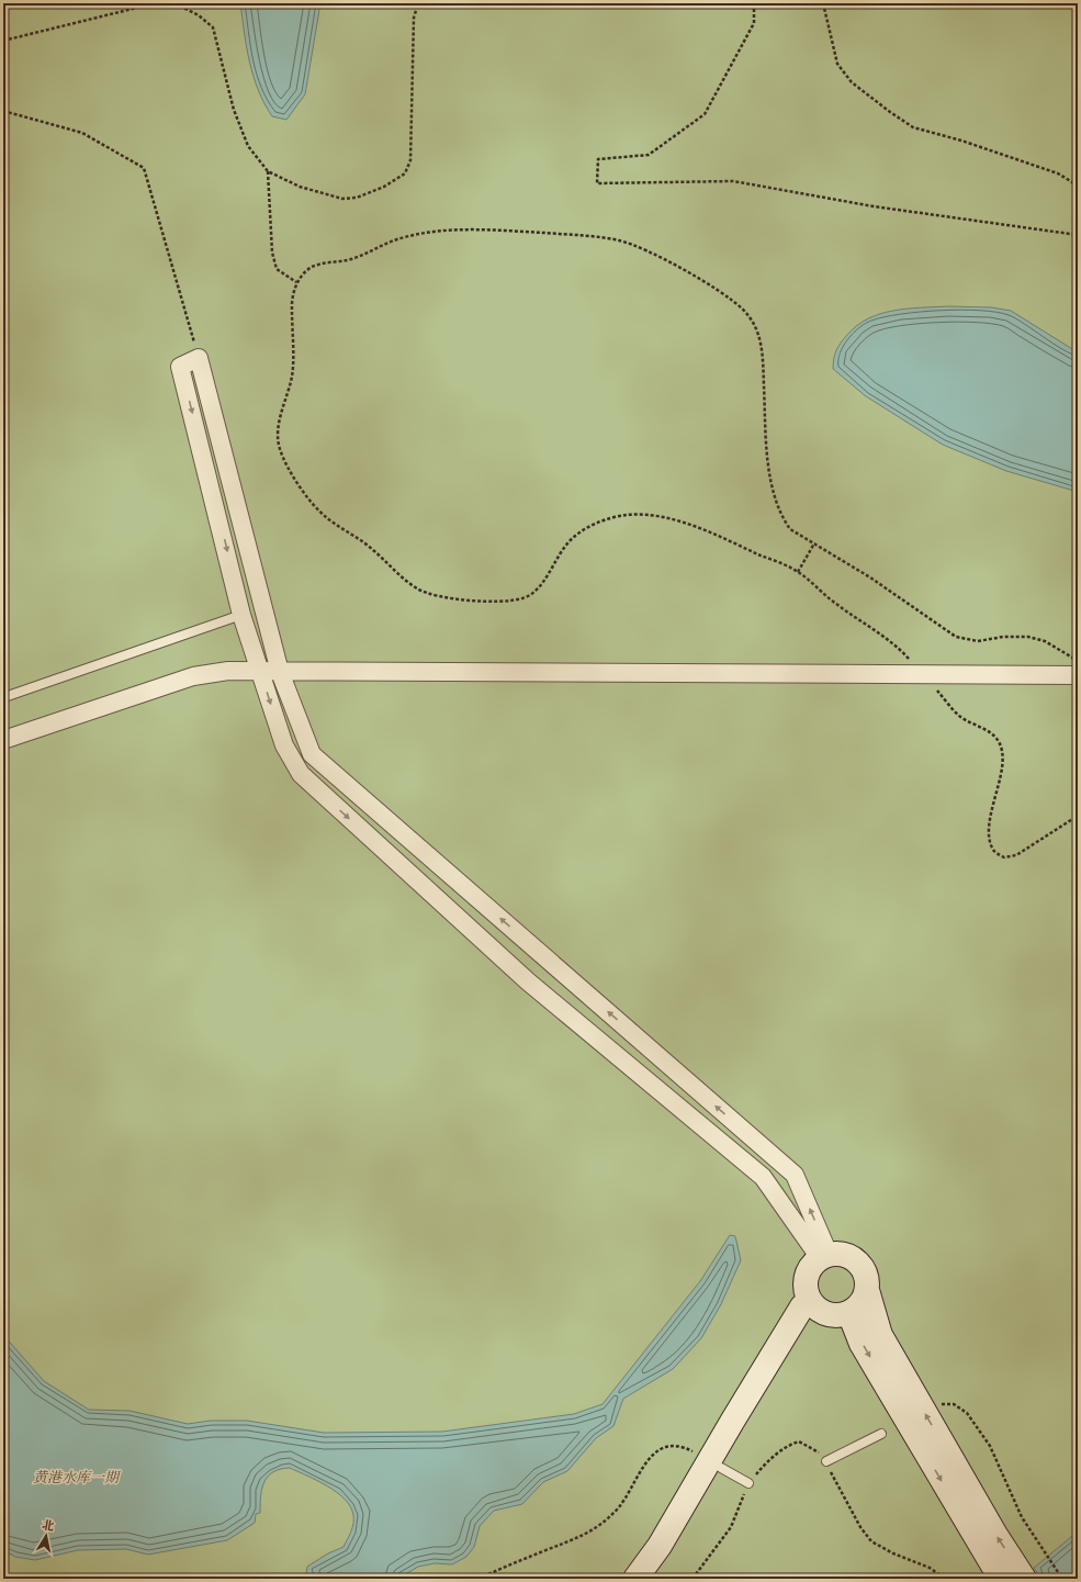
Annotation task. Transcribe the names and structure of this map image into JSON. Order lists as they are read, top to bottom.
{
  "water": ["黄港水库一期"],
  "north": "top"
}
